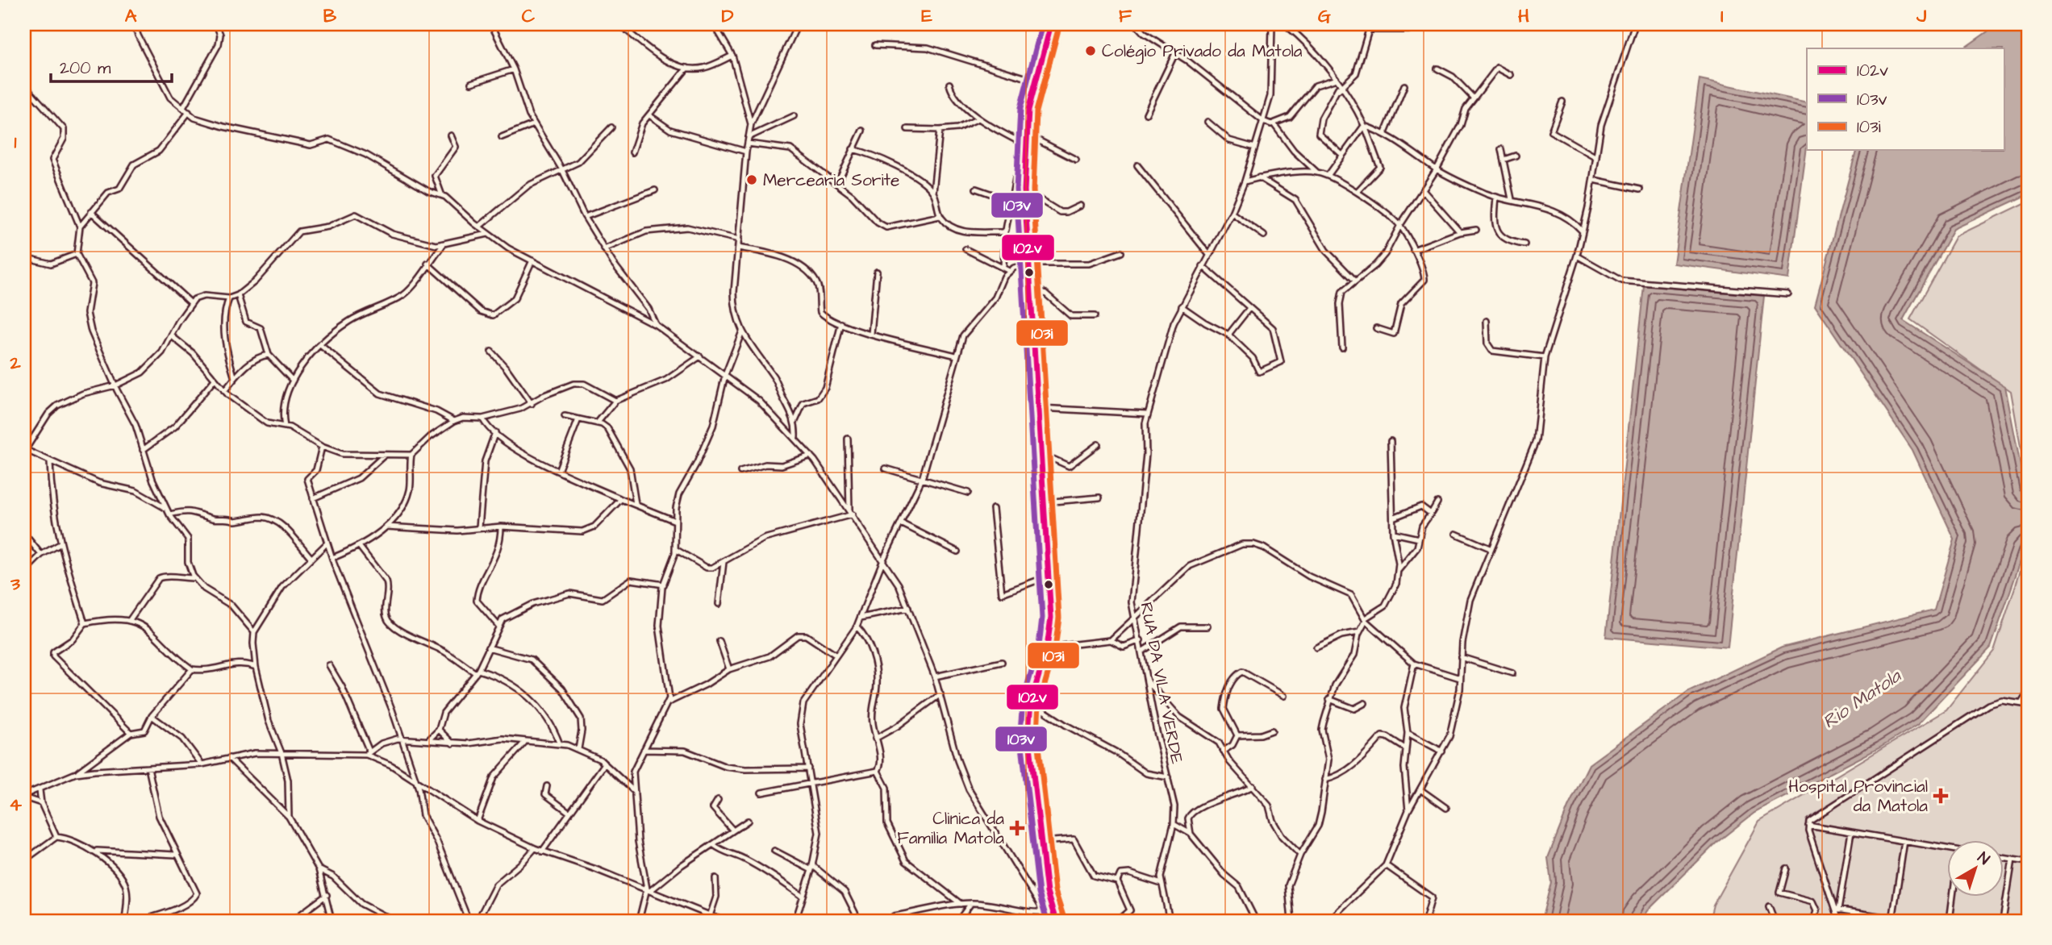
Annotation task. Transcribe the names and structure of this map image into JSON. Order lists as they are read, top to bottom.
{
  "streets": {
    "street": ["RUA DA VILA VERDE"]
  },
  "water": ["Rio Matola"],
  "places": {
    "other": ["Colégio Privado da Matola", "Mercearia Sorite"],
    "health": ["Hospital Provincial da Matola", "Clinica da Familia Matola"]
  },
  "lines": ["transit line 102v", "transit line 103v", "transit line 103i"],
  "legend": ["102v", "103v", "103i"],
  "scale_bar": "200 m",
  "north": "top right",
  "grid": {
    "columns": [
      "A",
      "B",
      "C",
      "D",
      "E",
      "F",
      "G",
      "H",
      "I",
      "J"
    ],
    "rows": [
      "1",
      "2",
      "3",
      "4"
    ]
  }
}
